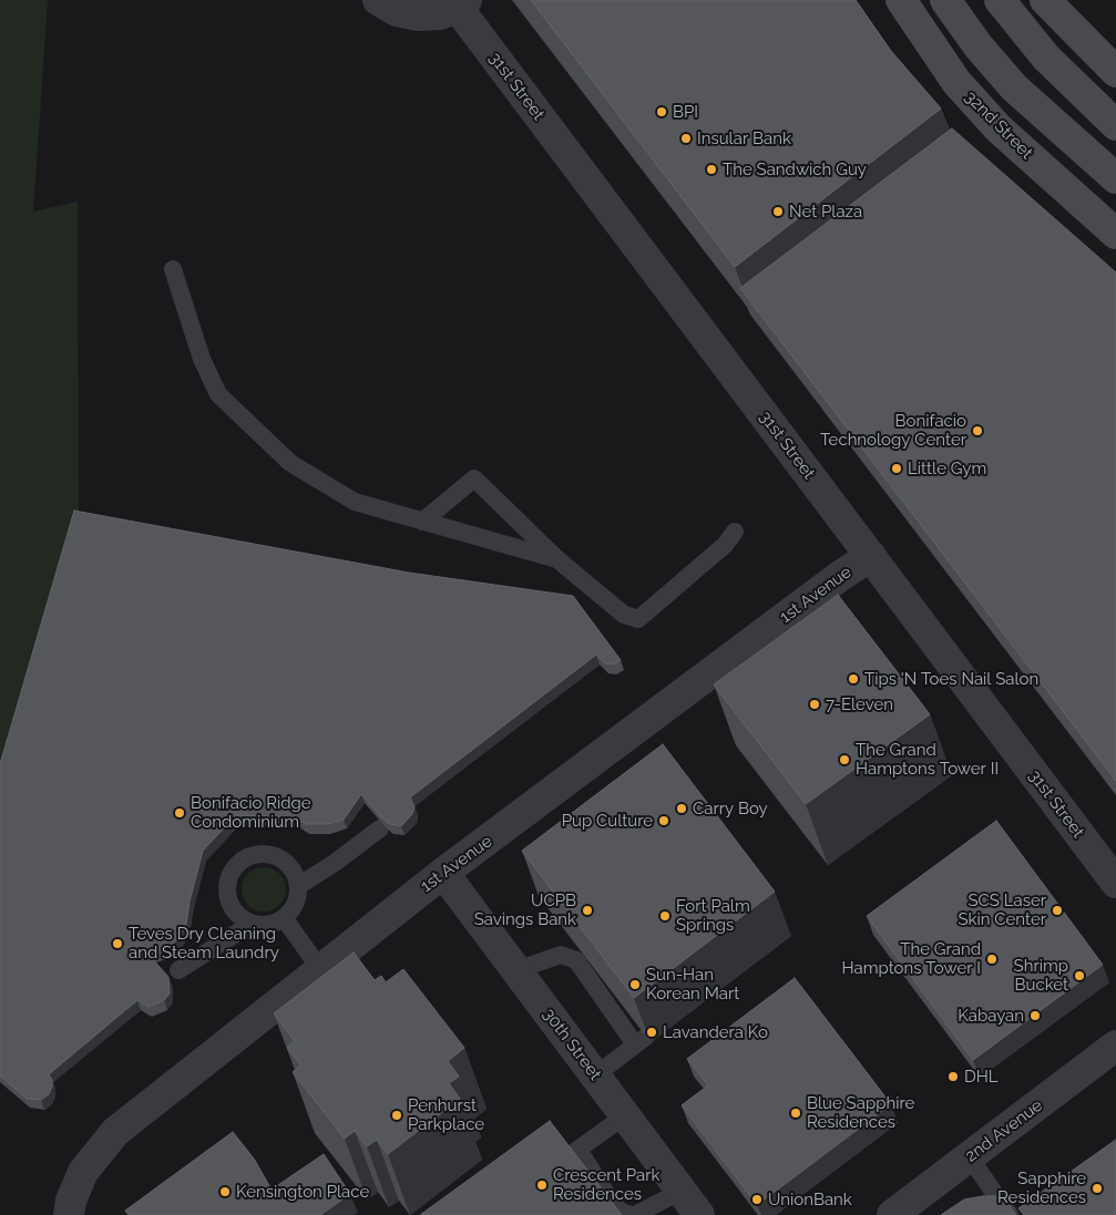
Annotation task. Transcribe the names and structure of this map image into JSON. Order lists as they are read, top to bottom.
{
  "streets": {
    "main road": ["32nd Street"],
    "street": [
      "31st Street",
      "1st Avenue",
      "30th Street",
      "2nd Avenue"
    ]
  },
  "crossings": [
    ["31st Street", "1st Avenue"],
    ["1st Avenue", "30th Street"]
  ],
  "places": [
    "BPI",
    "Insular Bank",
    "The Sandwich Guy",
    "Net Plaza",
    "Bonifacio Technology Center",
    "Little Gym",
    "Tips 'N Toes Nail Salon",
    "7-Eleven",
    "The Grand Hamptons Tower II",
    "Carry Boy",
    "Bonifacio Ridge Condominium",
    "Pup Culture",
    "UCPB Savings Bank",
    "SCS Laser Skin Center",
    "Fort Palm Springs",
    "Teves Dry Cleaning and Steam Laundry",
    "The Grand Hamptons Tower I",
    "Shrimp Bucket",
    "Sun-Han Korean Mart",
    "Kabayan",
    "Lavandera Ko",
    "DHL",
    "Blue Sapphire Residences",
    "Penhurst Parkplace",
    "Crescent Park Residences",
    "Sapphire Residences",
    "Kensington Place",
    "UnionBank"
  ]
}
